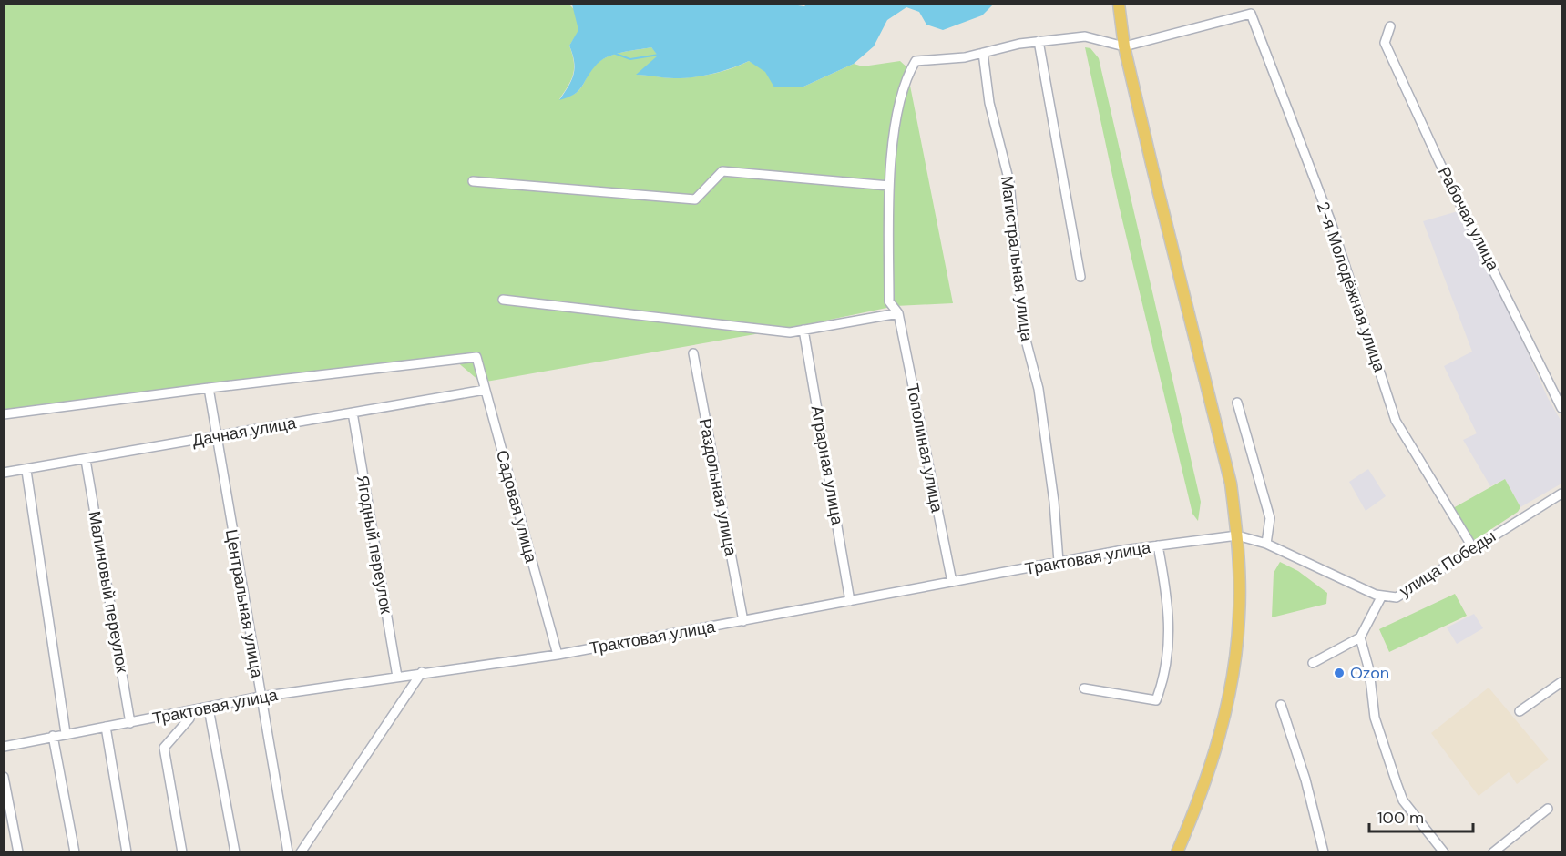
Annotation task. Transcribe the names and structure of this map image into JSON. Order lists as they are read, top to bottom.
{
  "streets": {
    "street": [
      "Рабочая улица",
      "Магистральная улица",
      "2-я Молодёжная улица",
      "Дачная улица",
      "Тополиная улица",
      "Аграрная улица",
      "Раздольная улица",
      "Садовая улица",
      "Ягодный переулок",
      "Трактовая улица",
      "улица Победы",
      "Малиновый переулок",
      "Центральная улица"
    ]
  },
  "crossings": [
    ["Магистральная улица", "Тополиная улица"],
    ["Магистральная улица", "Трактовая улица"],
    ["2-я Молодёжная улица", "улица Победы"],
    ["Дачная улица", "Садовая улица"],
    ["Дачная улица", "Ягодный переулок"],
    ["Дачная улица", "Малиновый переулок"],
    ["Дачная улица", "Центральная улица"],
    ["Тополиная улица", "Трактовая улица"],
    ["Аграрная улица", "Трактовая улица"],
    ["Раздольная улица", "Трактовая улица"],
    ["Садовая улица", "Трактовая улица"],
    ["Садовая улица", "Центральная улица"],
    ["Ягодный переулок", "Трактовая улица"],
    ["Трактовая улица", "улица Победы"],
    ["Трактовая улица", "Малиновый переулок"],
    ["Трактовая улица", "Центральная улица"]
  ],
  "places": ["Ozon"],
  "scale_bar": "100 m"
}
